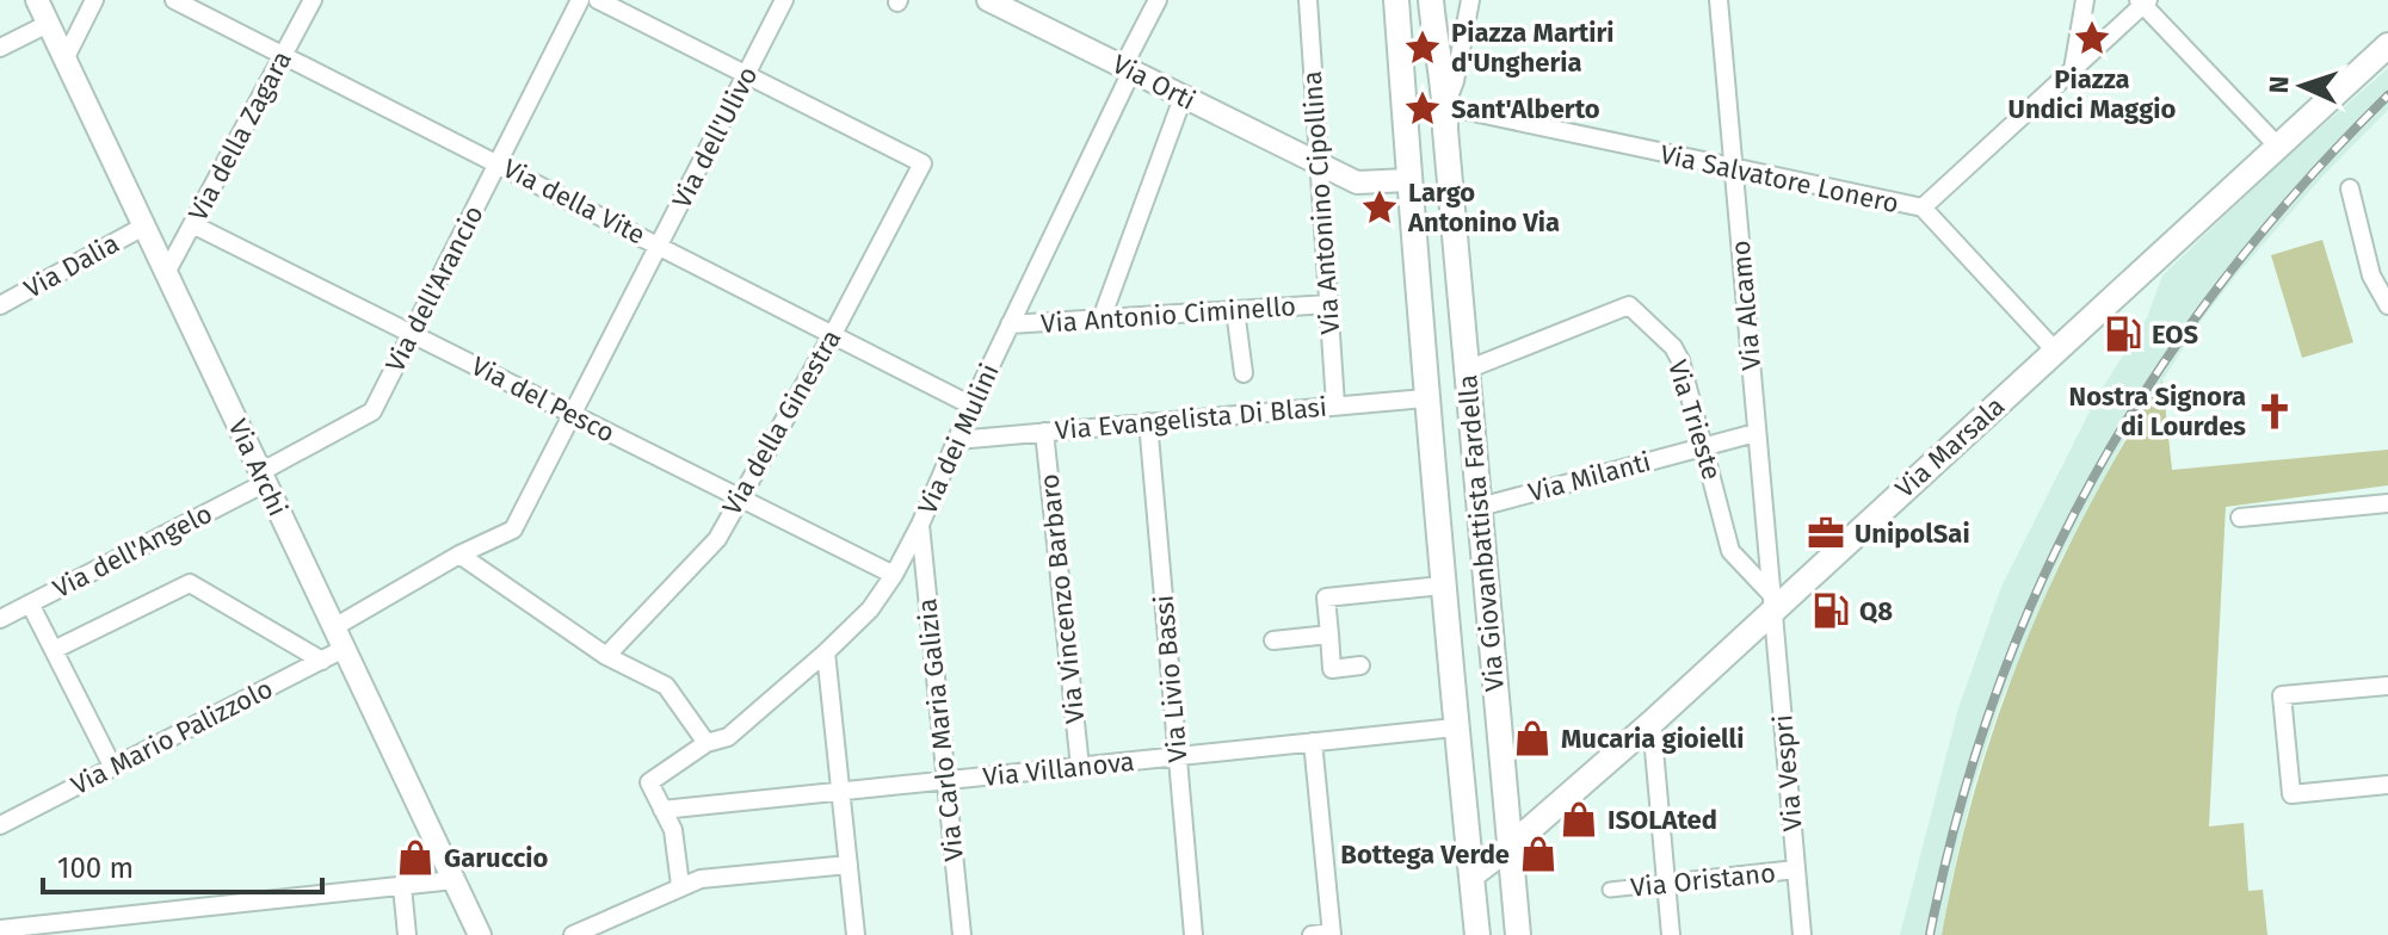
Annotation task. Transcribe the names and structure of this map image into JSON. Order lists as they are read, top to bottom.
{
  "streets": {
    "main road": ["Via Marsala", "Via Giovanbattista Fardella"],
    "street": [
      "Via Orti",
      "Via della Zagara",
      "Via dell'Ulivo",
      "Via Salvatore Lonero",
      "Via della Vite",
      "Via Antonino Cipollina",
      "Via Dalia",
      "Via dell'Arancio",
      "Via Alcamo",
      "Via Antonio Ciminello",
      "Via del Pesco",
      "Via Evangelista Di Blasi",
      "Via Trieste",
      "Via della Ginestra",
      "Via dei Mulini",
      "Via Archi",
      "Via Milanti",
      "Via dell'Angelo",
      "Via Vincenzo Barbaro",
      "Via Livio Bassi",
      "Via Carlo Maria Galizia",
      "Via Mario Palizzolo",
      "Via Villanova",
      "Via Vespri",
      "Via Oristano"
    ]
  },
  "crossings": [
    ["Via Orti", "Via Antonino Cipollina"],
    ["Via Orti", "Via dei Mulini"],
    ["Via Orti", "Via Giovanbattista Fardella"],
    ["Via della Zagara", "Via della Vite"],
    ["Via della Zagara", "Via del Pesco"],
    ["Via della Zagara", "Via Archi"],
    ["Via dell'Ulivo", "Via della Vite"],
    ["Via dell'Ulivo", "Via del Pesco"],
    ["Via dell'Ulivo", "Via della Ginestra"],
    ["Via Salvatore Lonero", "Via Alcamo"],
    ["Via Salvatore Lonero", "Via Marsala"],
    ["Via Salvatore Lonero", "Via Giovanbattista Fardella"],
    ["Via della Vite", "Via dell'Arancio"],
    ["Via della Vite", "Via della Ginestra"],
    ["Via della Vite", "Via dei Mulini"],
    ["Via Antonino Cipollina", "Via Antonio Ciminello"],
    ["Via Antonino Cipollina", "Via Evangelista Di Blasi"],
    ["Via Dalia", "Via Archi"],
    ["Via dell'Arancio", "Via del Pesco"],
    ["Via dell'Arancio", "Via Archi"],
    ["Via dell'Arancio", "Via dell'Angelo"],
    ["Via Alcamo", "Via Trieste"],
    ["Via Alcamo", "Via Marsala"],
    ["Via Alcamo", "Via Milanti"],
    ["Via Alcamo", "Via Vespri"],
    ["Via Antonio Ciminello", "Via dei Mulini"],
    ["Via del Pesco", "Via della Ginestra"],
    ["Via del Pesco", "Via dei Mulini"],
    ["Via del Pesco", "Via Carlo Maria Galizia"],
    ["Via Evangelista Di Blasi", "Via dei Mulini"],
    ["Via Evangelista Di Blasi", "Via Giovanbattista Fardella"],
    ["Via Evangelista Di Blasi", "Via Vincenzo Barbaro"],
    ["Via Evangelista Di Blasi", "Via Livio Bassi"],
    ["Via Trieste", "Via Marsala"],
    ["Via Trieste", "Via Milanti"],
    ["Via Trieste", "Via Giovanbattista Fardella"],
    ["Via Trieste", "Via Vespri"],
    ["Via dei Mulini", "Via Carlo Maria Galizia"],
    ["Via dei Mulini", "Via Villanova"],
    ["Via Marsala", "Via Giovanbattista Fardella"],
    ["Via Marsala", "Via Vespri"],
    ["Via Archi", "Via dell'Angelo"],
    ["Via Archi", "Via Mario Palizzolo"],
    ["Via Milanti", "Via Giovanbattista Fardella"],
    ["Via Giovanbattista Fardella", "Via Villanova"],
    ["Via Vincenzo Barbaro", "Via Villanova"],
    ["Via Livio Bassi", "Via Villanova"],
    ["Via Carlo Maria Galizia", "Via Villanova"],
    ["Via Vespri", "Via Oristano"]
  ],
  "places": {
    "place": [
      "Piazza Undici Maggio",
      "Piazza Martiri d'Ungheria",
      "Sant'Alberto",
      "Largo Antonino Via"
    ],
    "fuel station": ["EOS", "Q8"],
    "church": ["Nostra Signora di Lourdes"],
    "office": ["UnipolSai"],
    "shop": [
      "Mucaria gioielli",
      "ISOLAted",
      "Bottega Verde",
      "Garuccio"
    ]
  },
  "scale_bar": "100 m",
  "north": "left"
}
